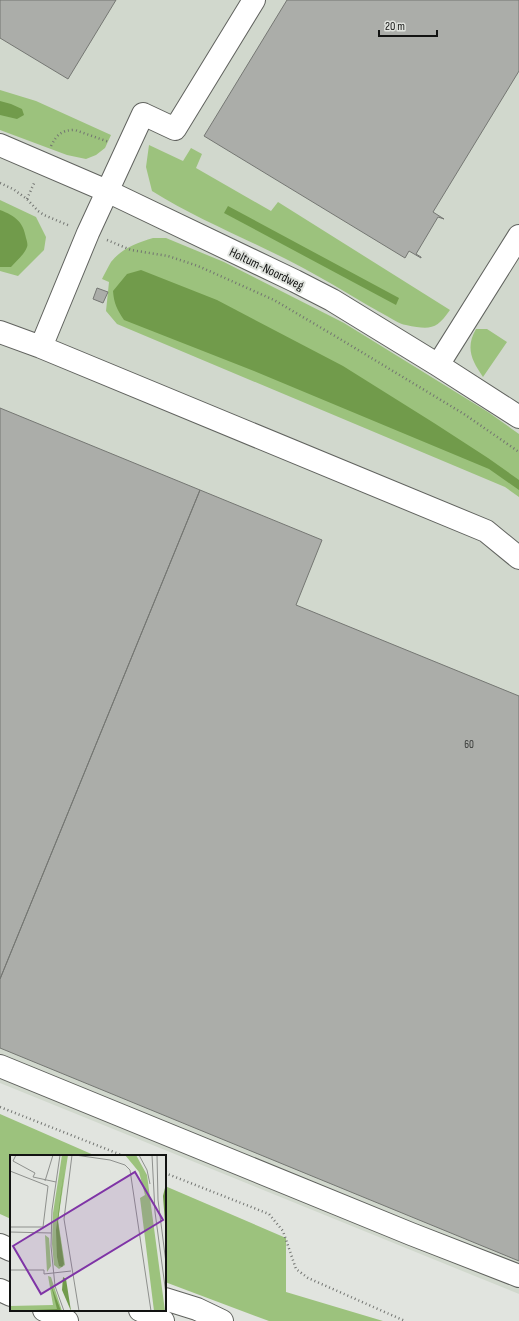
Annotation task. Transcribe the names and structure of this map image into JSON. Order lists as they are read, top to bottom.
{
  "streets": {
    "main road": ["Holtum-Noordweg"]
  },
  "house_numbers": ["60"],
  "scale_bar": "20 m"
}
